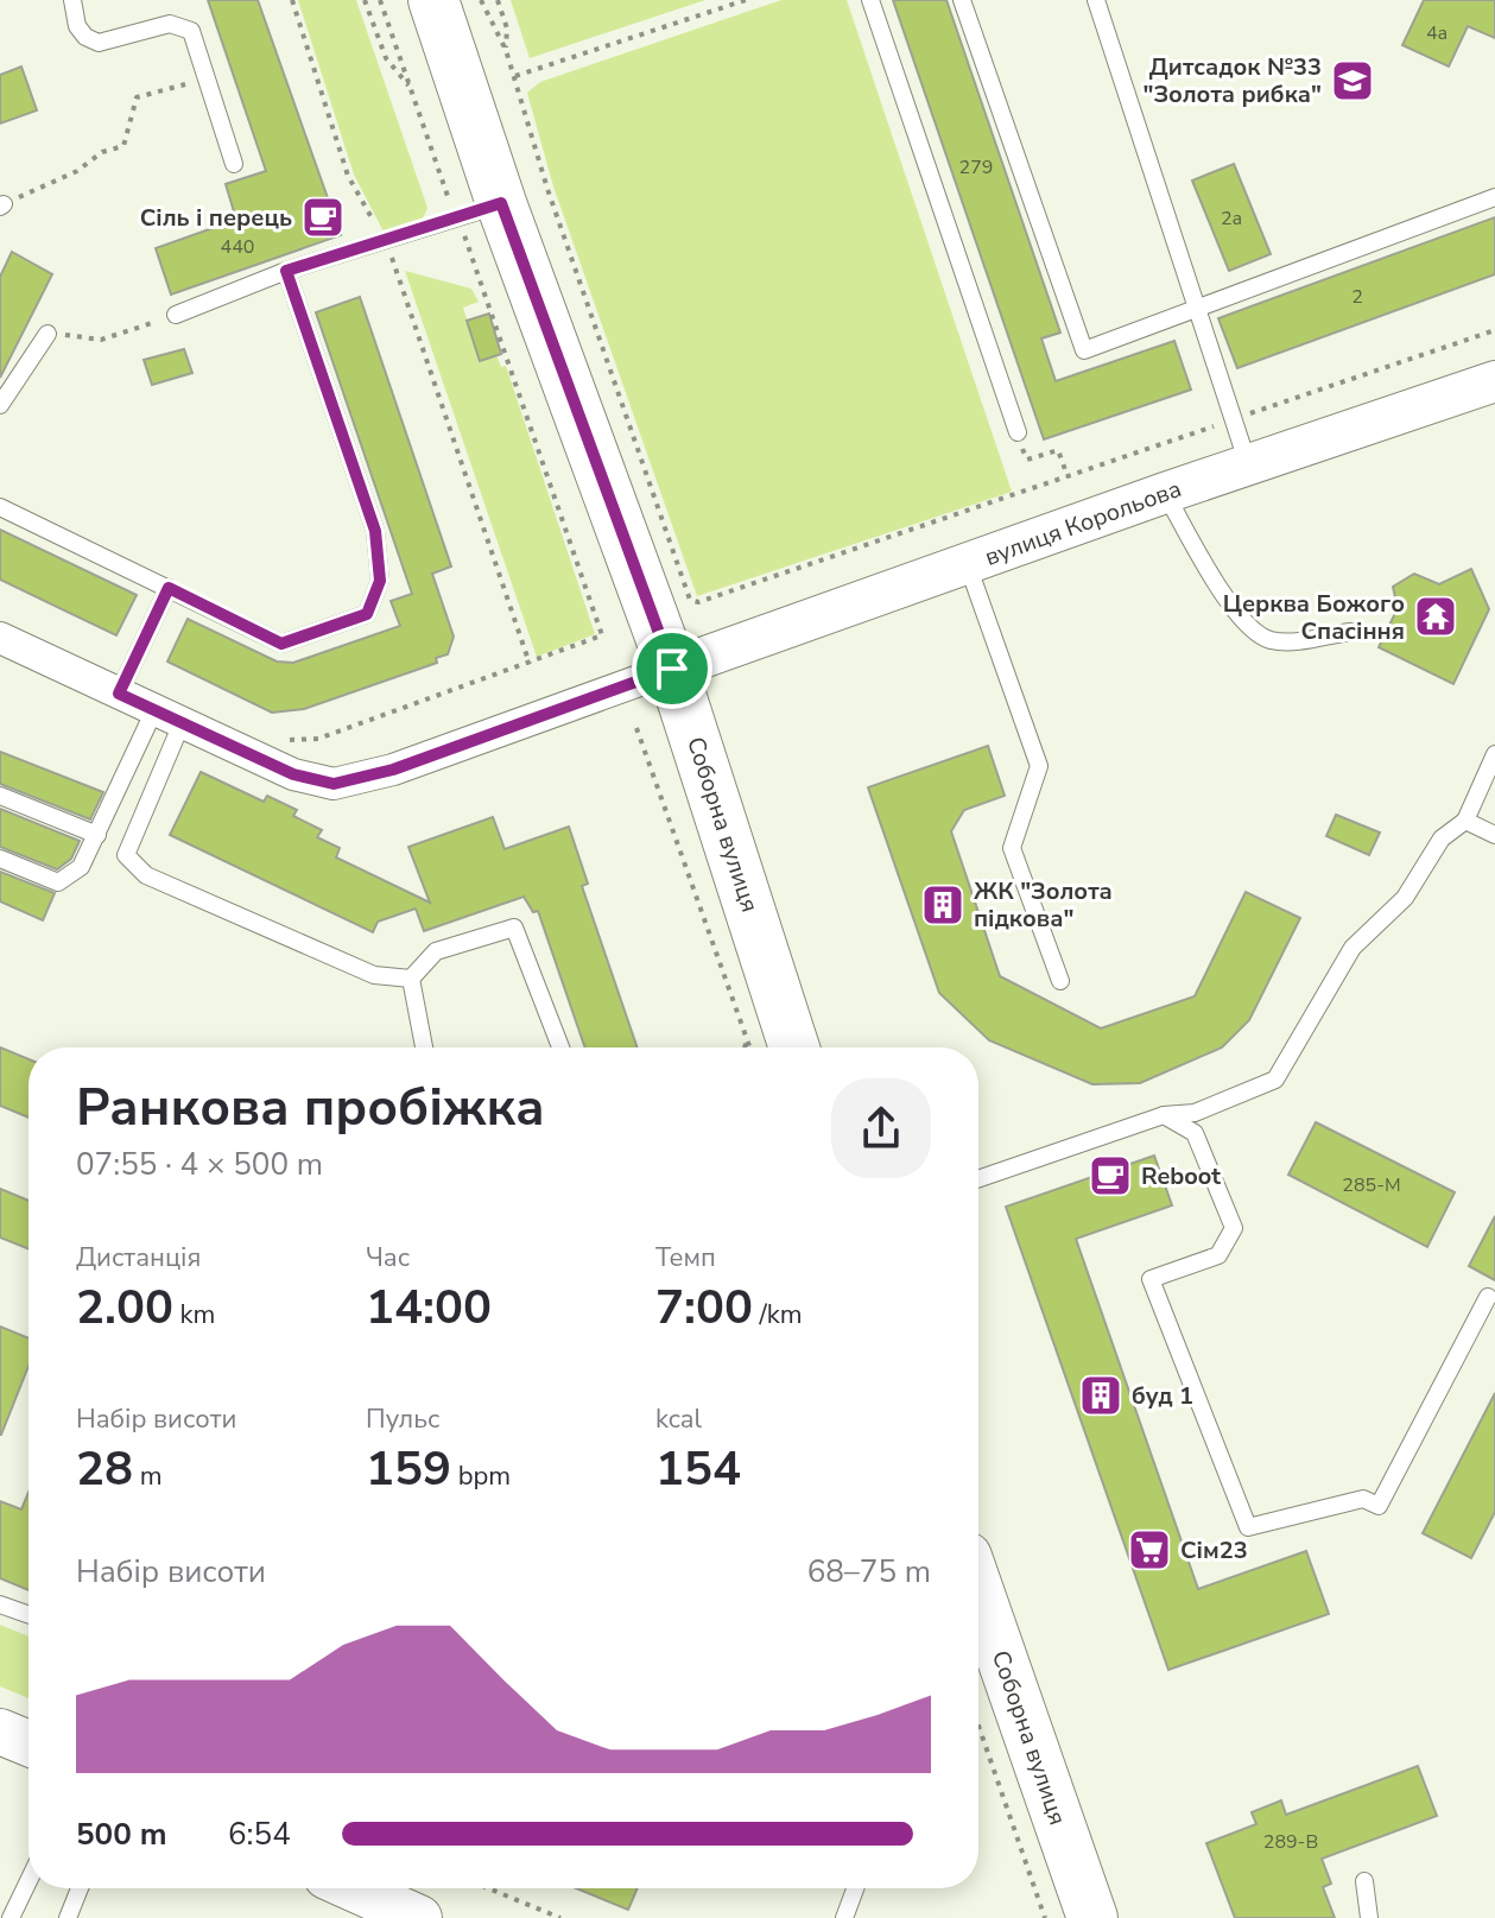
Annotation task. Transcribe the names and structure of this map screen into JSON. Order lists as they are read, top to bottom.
{
  "streets": {
    "main road": ["Соборна вулиця"],
    "street": ["вулиця Корольова"]
  },
  "crossings": [
    ["вулиця Корольова", "Соборна вулиця"]
  ],
  "places": {
    "school or university": ["Дитсадок №33 \"Золота рибка\""],
    "cafe": ["Сіль і перець", "Reboot"],
    "temple": ["Церква Божого Спасіння"],
    "building": ["ЖК \"Золота підкова\"", "буд 1"],
    "supermarket": ["Сім23"]
  },
  "house_numbers": [
    "4а",
    "279",
    "2а",
    "440",
    "2",
    "285-М",
    "289-В"
  ],
  "page": {
    "heading": ["Ранкова пробіжка", "07:55 · 4 × 500 m"],
    "stats": [
      ["Дистанція", "2.00 km"],
      ["Час", "14:00"],
      ["Темп", "7:00 /km"],
      ["Набір висоти", "28 m"],
      ["Пульс", "159 bpm"],
      ["kcal", "154"]
    ],
    "chart": ["Набір висоти", "68–75 m"],
    "list": [
      {
        "name": "500 m",
        "note": "6:54"
      }
    ]
  }
}
